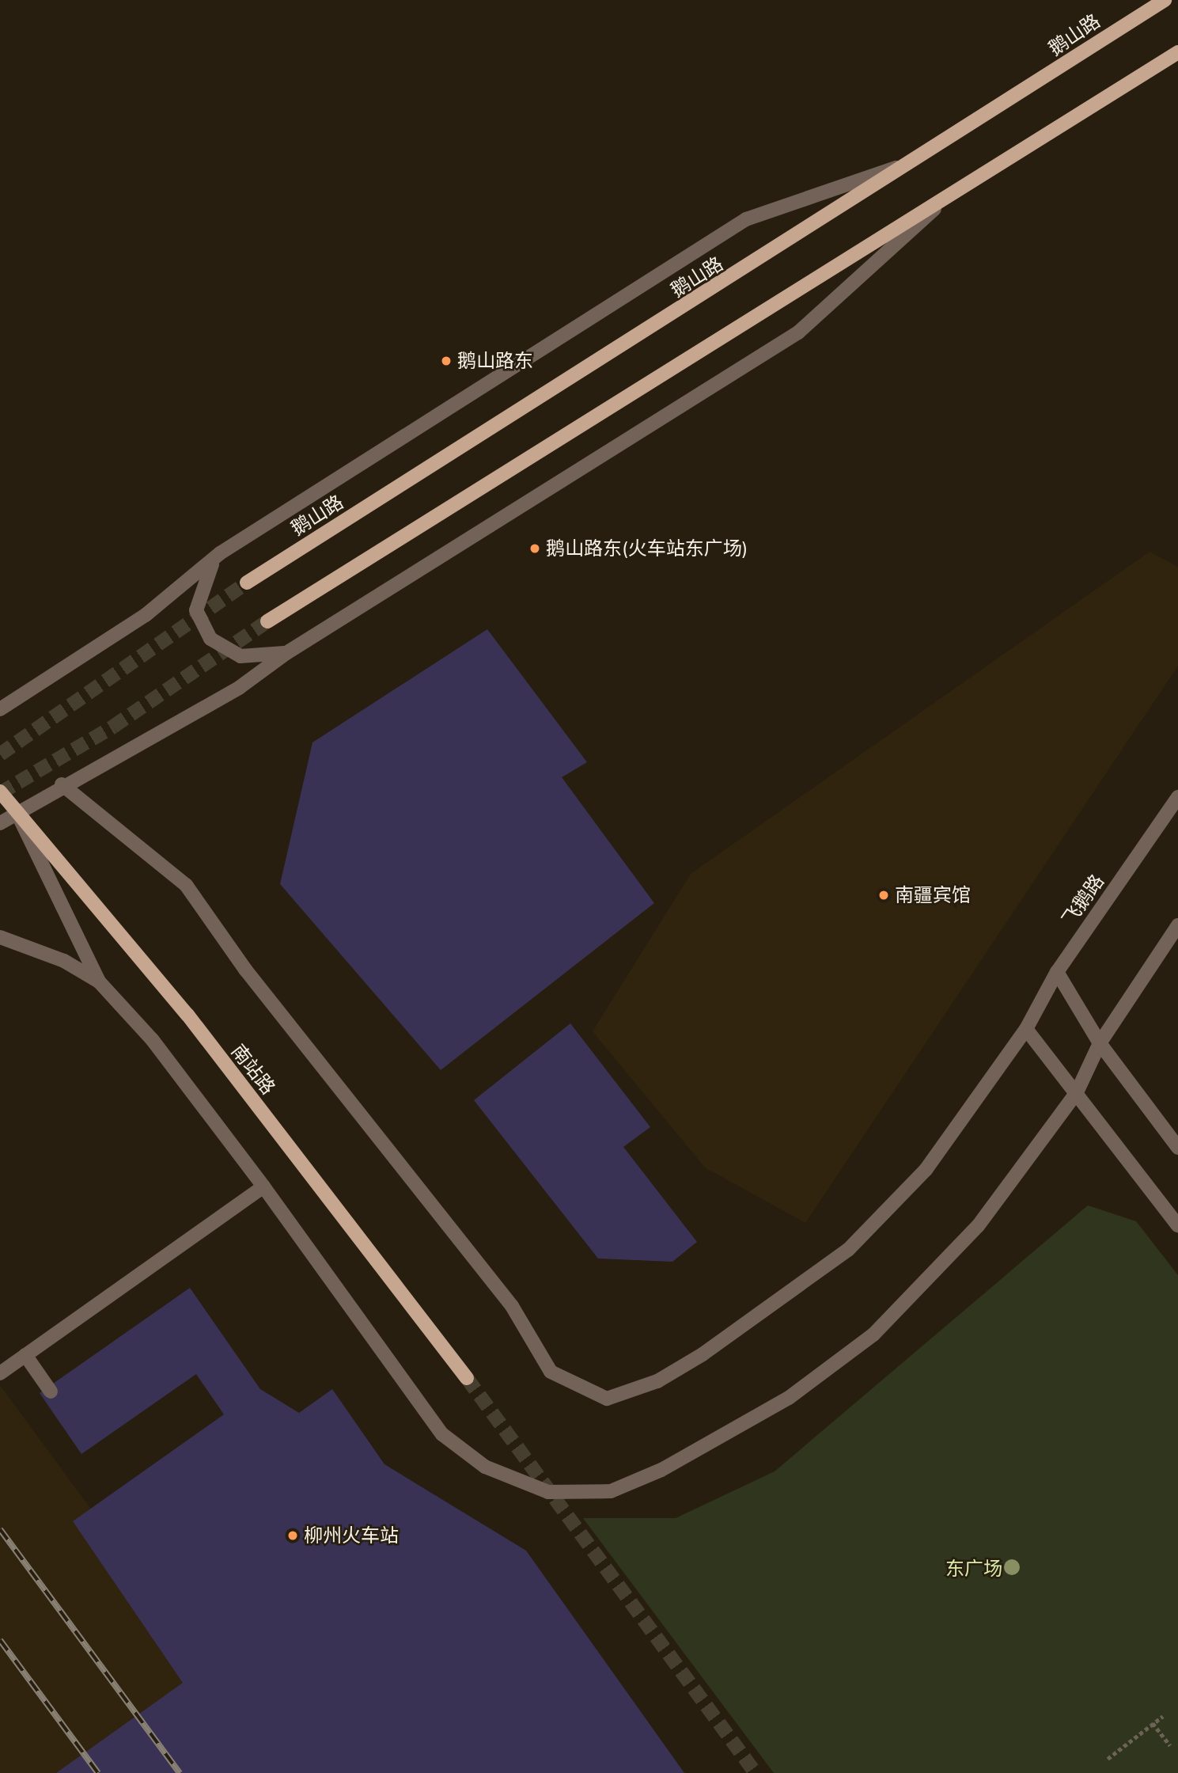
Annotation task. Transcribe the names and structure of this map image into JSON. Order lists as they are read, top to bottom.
{
  "streets": {
    "main road": ["鹅山路", "南站路"],
    "street": ["飞鹅路"]
  },
  "parks": ["东广场"],
  "places": [
    "鹅山路东",
    "鹅山路东(火车站东广场)",
    "南疆宾馆",
    "柳州火车站"
  ]
}
